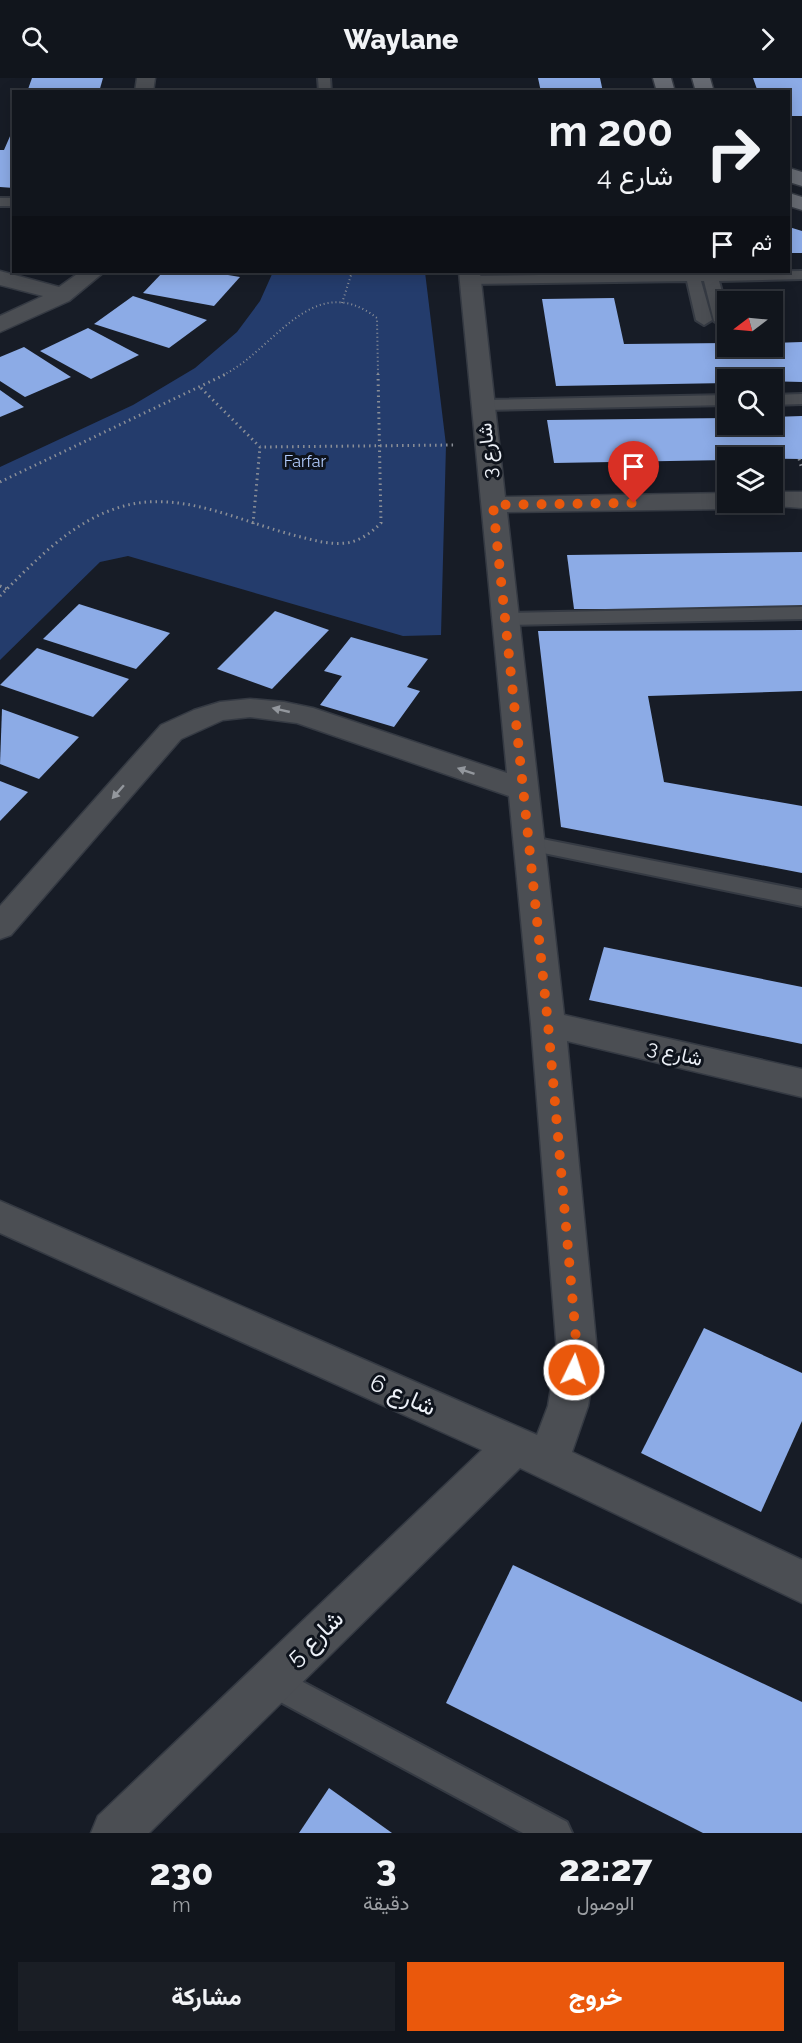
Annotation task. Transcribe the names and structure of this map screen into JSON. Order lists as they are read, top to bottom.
{
  "streets": {
    "street": ["شارع 3", "شارع 6", "شارع 5"]
  },
  "crossings": [
    ["شارع 3", "شارع 6"],
    ["شارع 3", "شارع 5"],
    ["شارع 6", "شارع 5"]
  ],
  "parks": ["Farfar"],
  "north": "left",
  "page": {
    "header": "Waylane",
    "turn": ["200 m", "شارع 4"],
    "then": "ثم",
    "eta": [
      "22:27",
      "الوصول",
      "3",
      "دقيقة",
      "230",
      "m"
    ],
    "buttons": ["خروج", "مشاركة"]
  }
}
